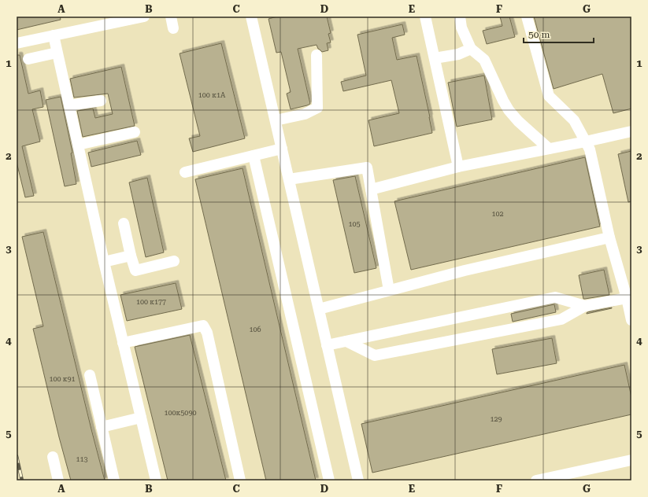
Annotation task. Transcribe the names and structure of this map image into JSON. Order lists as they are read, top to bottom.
{
  "house_numbers": [
    "100 к1А",
    "102",
    "105",
    "100 к177",
    "106",
    "100 к91",
    "100к5090",
    "129",
    "113"
  ],
  "scale_bar": "50 m",
  "grid": {
    "columns": [
      "A",
      "B",
      "C",
      "D",
      "E",
      "F",
      "G"
    ],
    "rows": [
      "1",
      "2",
      "3",
      "4",
      "5"
    ]
  }
}
